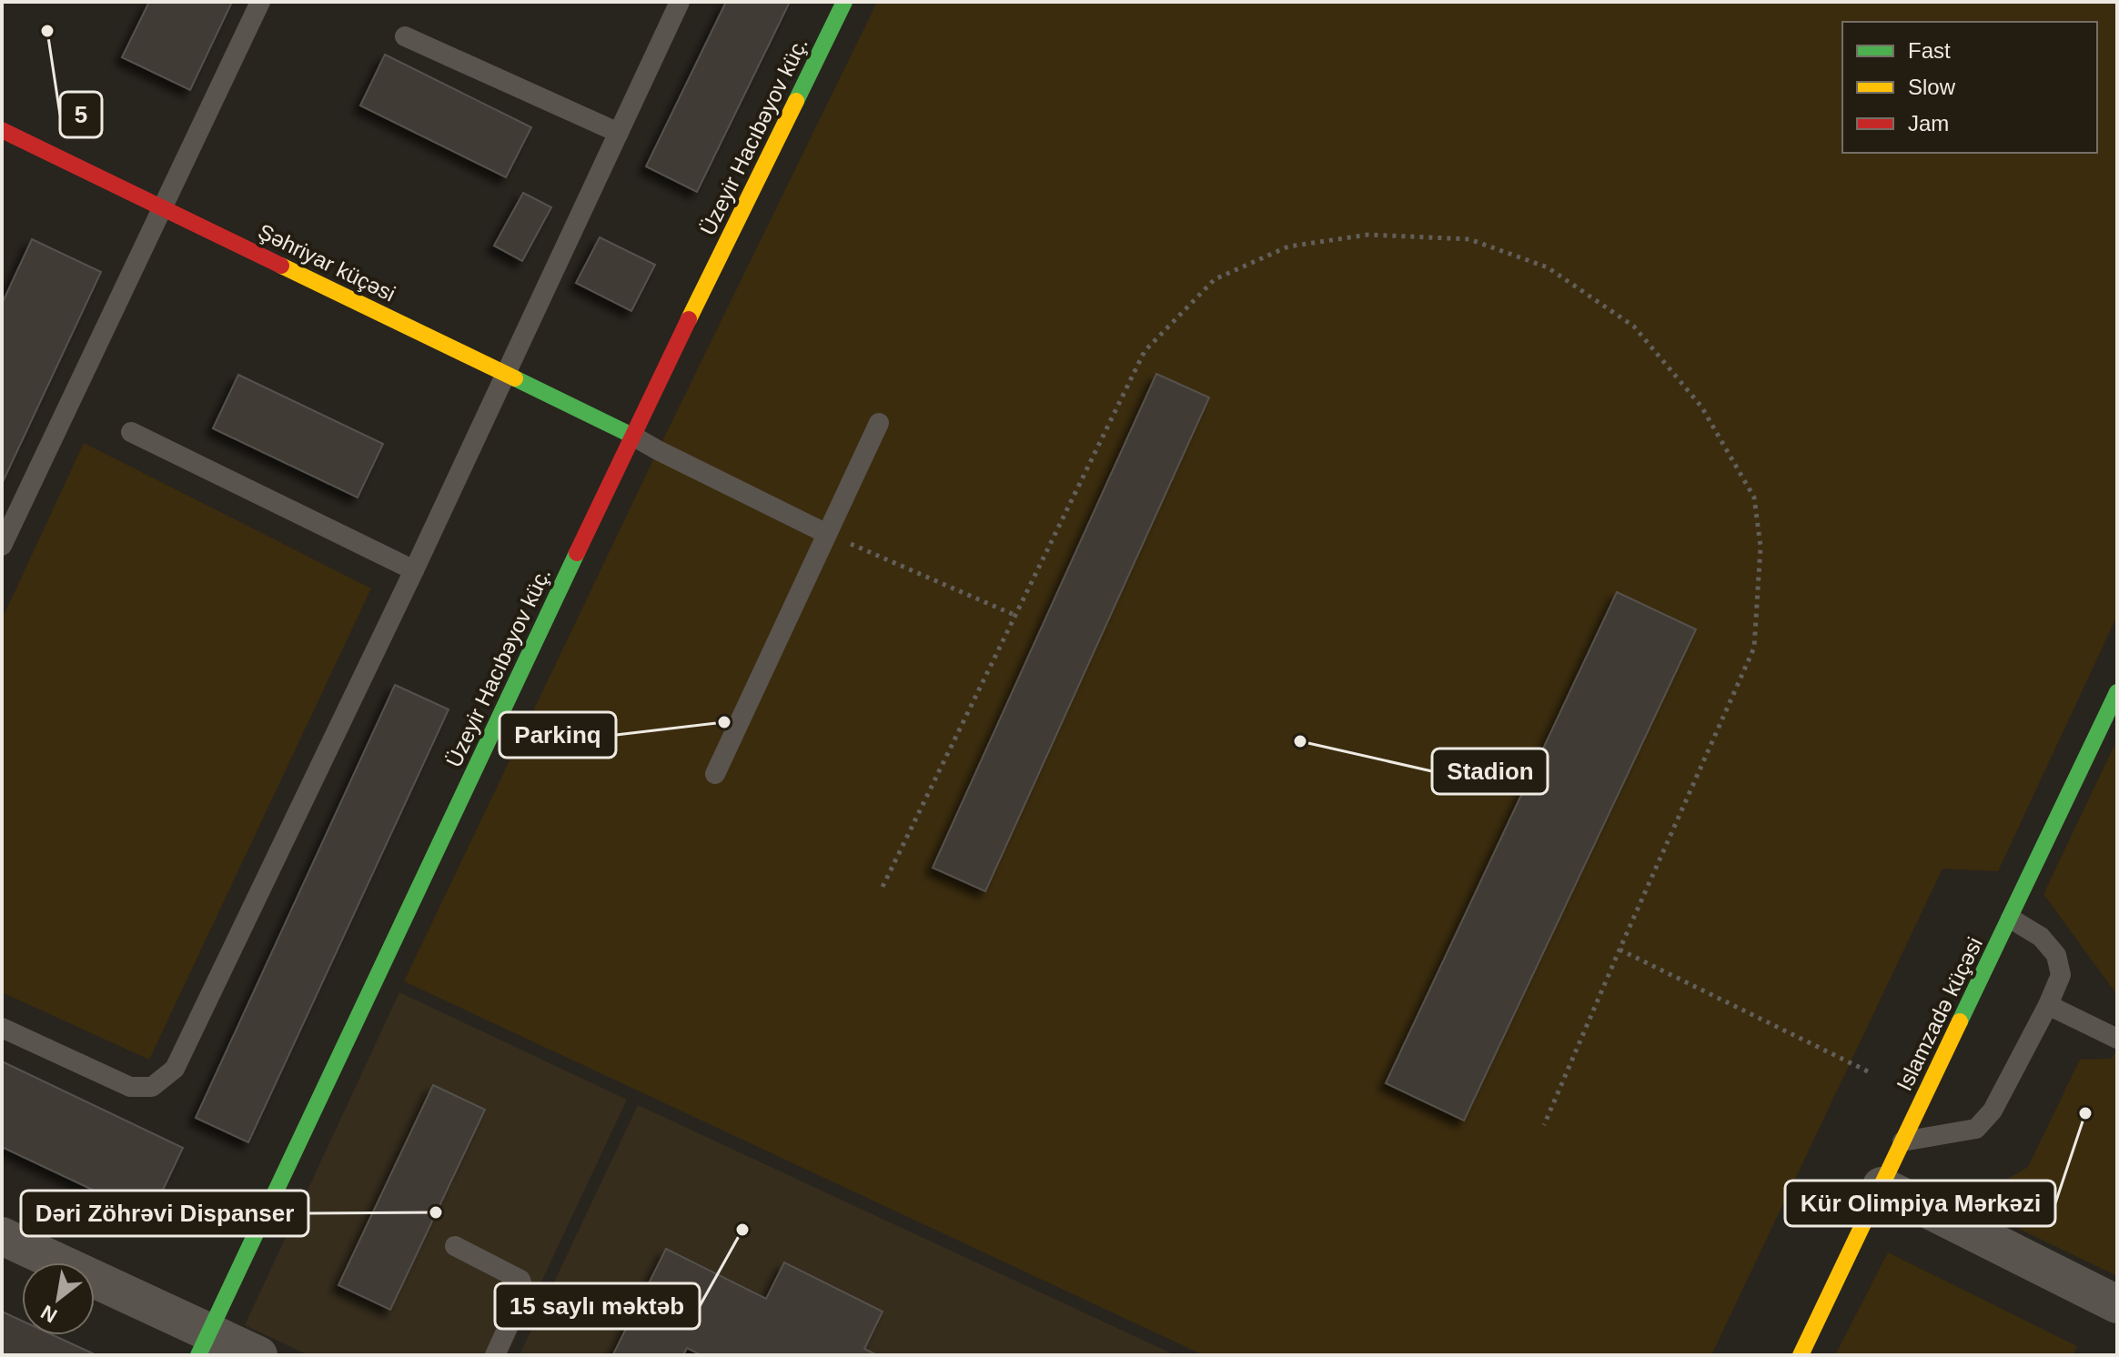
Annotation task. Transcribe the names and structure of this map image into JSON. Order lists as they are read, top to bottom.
{
  "streets": {
    "street": ["Üzeyir Hacıbəyov küç.", "Şəhriyar küçəsi", "Islamzadə küçəsi"]
  },
  "crossings": [
    ["Üzeyir Hacıbəyov küç.", "Şəhriyar küçəsi"]
  ],
  "places": [
    "5",
    "Parkinq",
    "Stadion",
    "Kür Olimpiya Mərkəzi",
    "Dəri Zöhrəvi Dispanser",
    "15 saylı məktəb"
  ],
  "legend": ["Fast", "Slow", "Jam"],
  "north": "bottom left"
}
